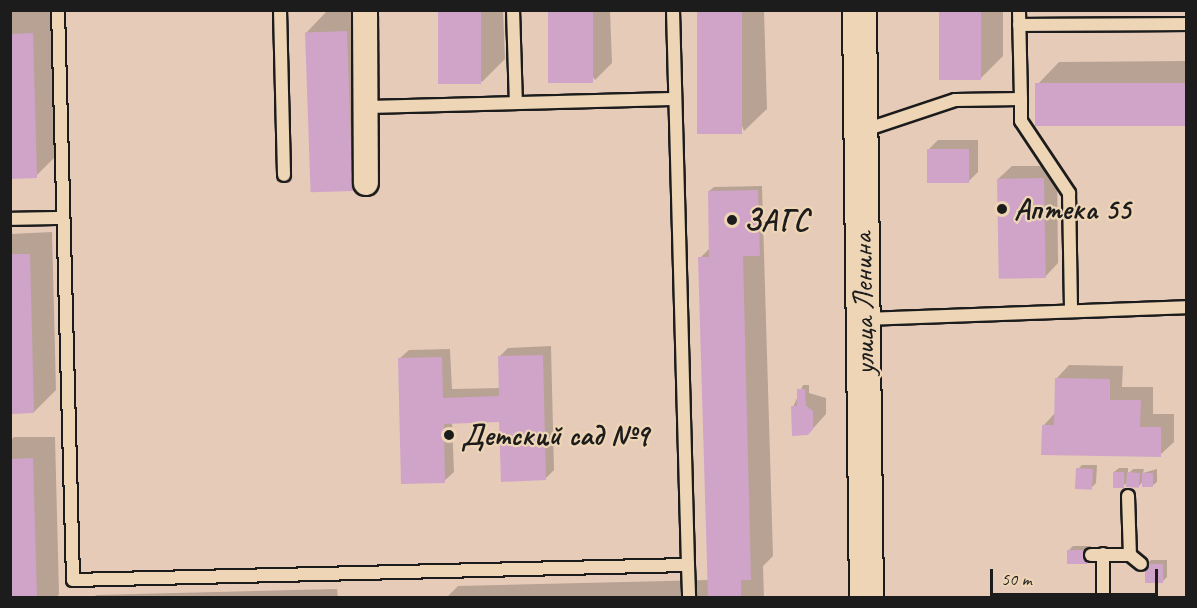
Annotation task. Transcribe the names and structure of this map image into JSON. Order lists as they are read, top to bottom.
{
  "streets": {
    "main road": ["улица Ленина"]
  },
  "places": ["Аптека 55", "ЗАГС", "Детский сад №9"],
  "scale_bar": "50 m"
}
